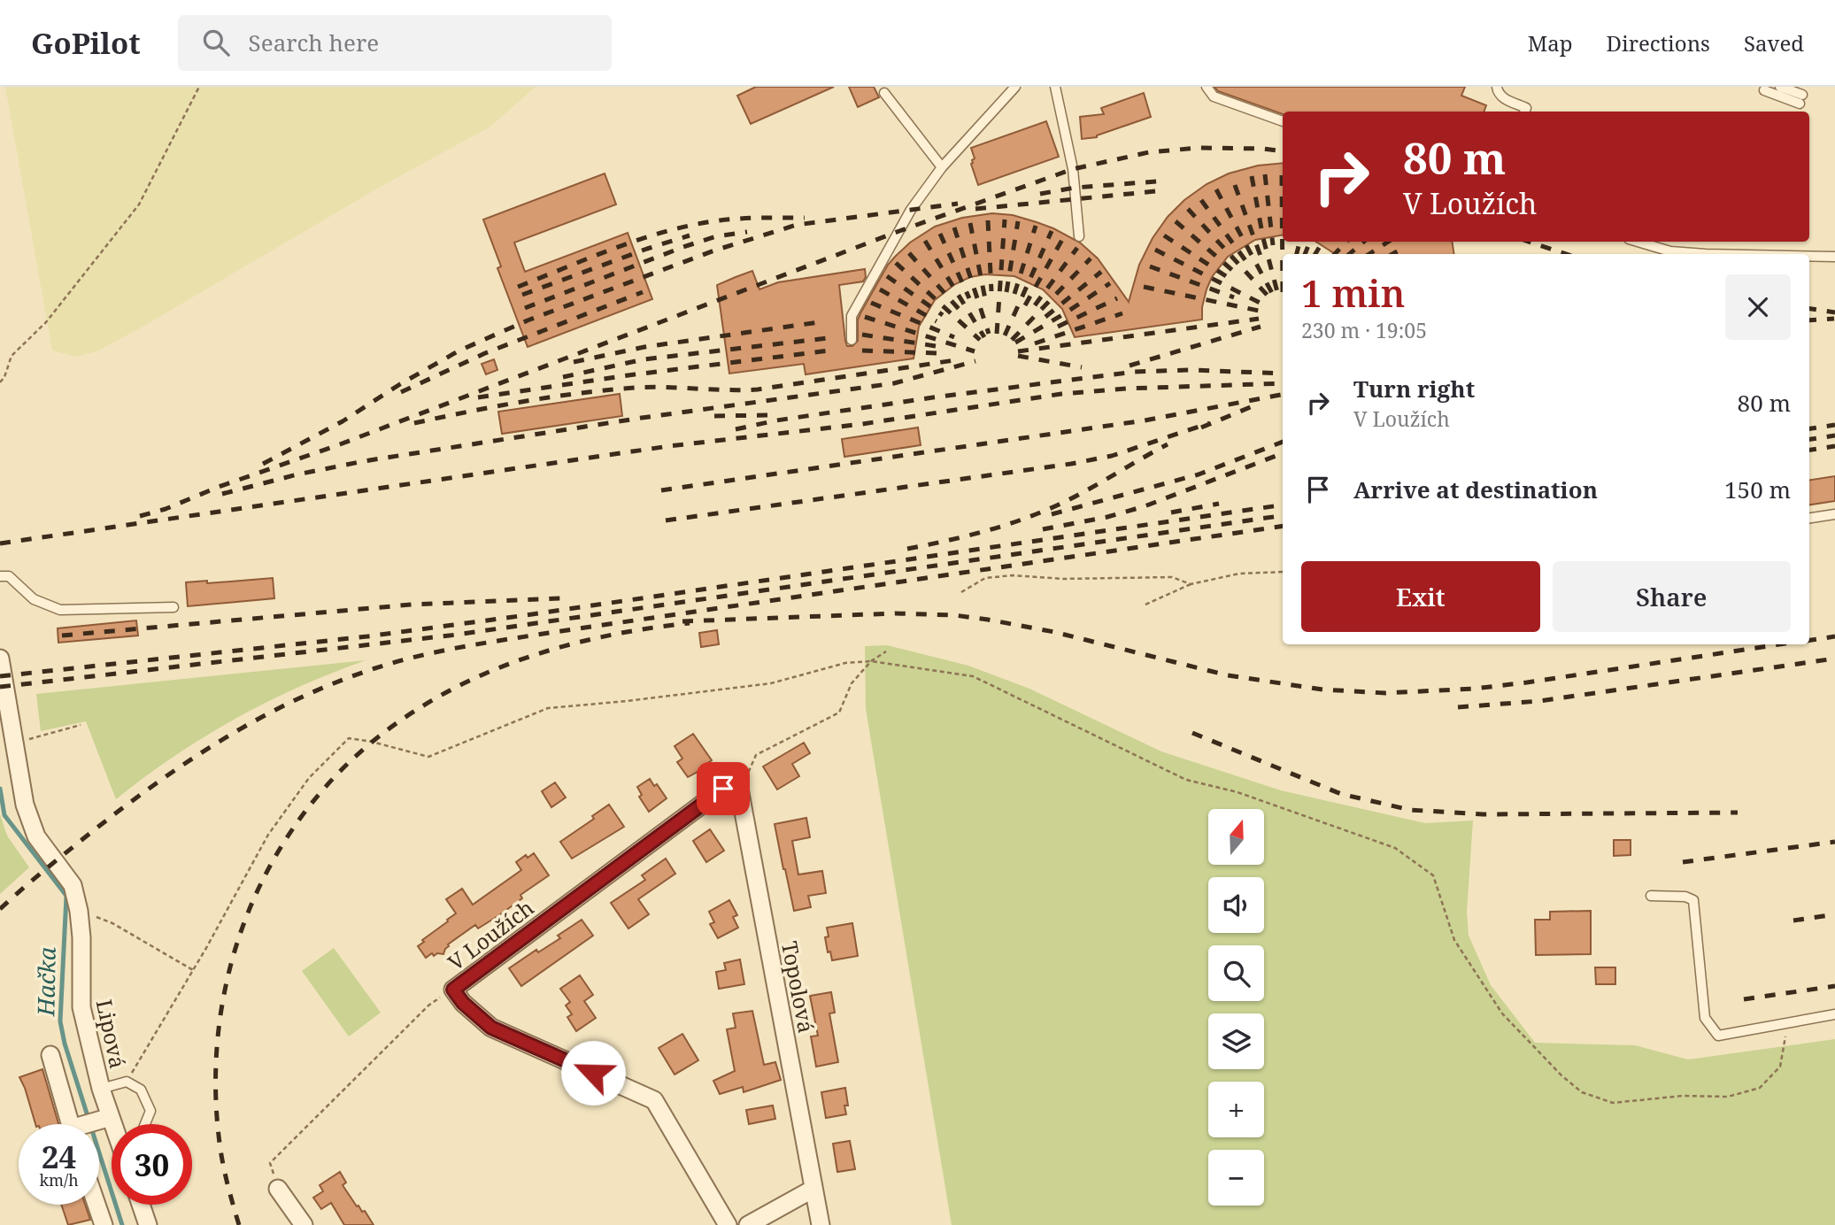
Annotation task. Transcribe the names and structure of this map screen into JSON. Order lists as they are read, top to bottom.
{
  "streets": {
    "street": ["V Loužích", "Topolová", "Lipová"]
  },
  "crossings": [
    ["V Loužích", "Topolová"]
  ],
  "water": ["Hačka"],
  "north": "top",
  "page": {
    "header": "GoPilot",
    "search": "Search here",
    "nav": ["Map", "Directions", "Saved"],
    "turn": ["80 m", "V Loužích"],
    "heading": ["1 min", "230 m · 19:05"],
    "list": [
      {
        "name": "Turn right",
        "note": "V Loužích",
        "value": "80 m"
      },
      {
        "name": "Arrive at destination",
        "value": "150 m"
      }
    ],
    "buttons": ["Exit", "Share"],
    "map_buttons": ["+", "−"],
    "speed": "24 km/h",
    "limit": "30"
  }
}
